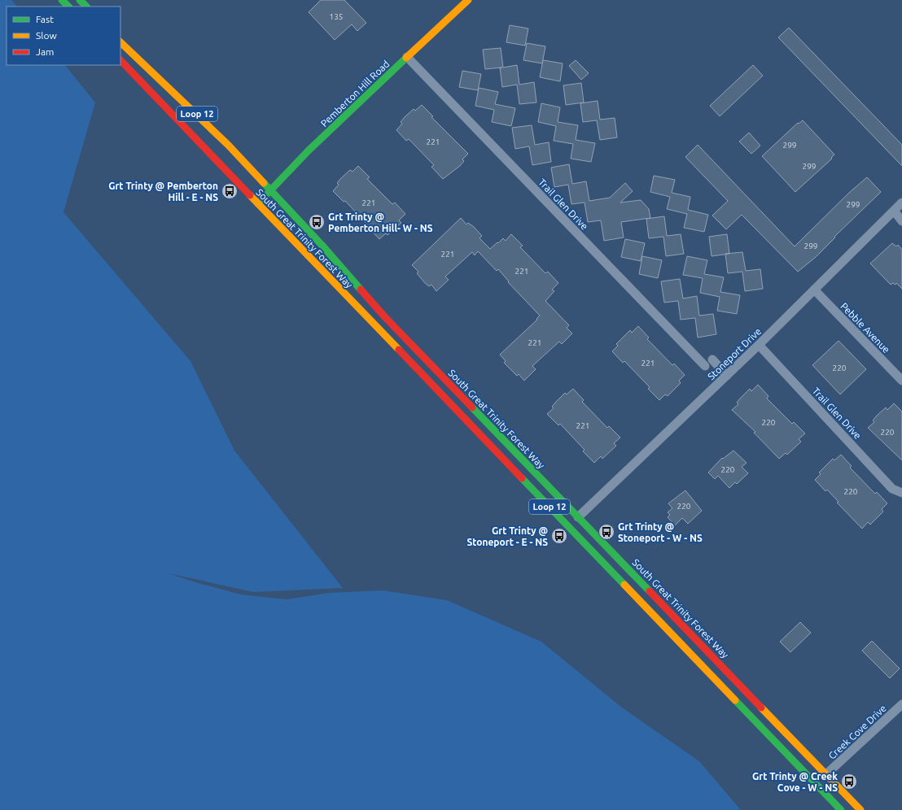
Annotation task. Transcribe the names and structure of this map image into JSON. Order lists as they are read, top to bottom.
{
  "streets": {
    "main road": ["Pemberton Hill Road", "Loop 12", "South Great Trinity Forest Way"],
    "street": [
      "Trail Glen Drive",
      "Pebble Avenue",
      "Stoneport Drive",
      "Creek Cove Drive"
    ]
  },
  "crossings": [
    ["Pemberton Hill Road", "Trail Glen Drive"],
    ["Pemberton Hill Road", "South Great Trinity Forest Way"],
    ["Trail Glen Drive", "Stoneport Drive"],
    ["South Great Trinity Forest Way", "Stoneport Drive"],
    ["South Great Trinity Forest Way", "Creek Cove Drive"],
    ["Pebble Avenue", "Stoneport Drive"]
  ],
  "places": {
    "bus stop": [
      "Grt Trinty @ Pemberton Hill - E - NS",
      "Grt Trinty @ Pemberton Hill- W - NS",
      "Grt Trinty @ Stoneport - W - NS",
      "Grt Trinty @ Stoneport - E - NS",
      "Grt Trinty @ Creek Cove - W - NS"
    ]
  },
  "house_numbers": [
    "135",
    "221",
    "299",
    "299",
    "221",
    "299",
    "299",
    "221",
    "221",
    "221",
    "221",
    "220",
    "220",
    "221",
    "220",
    "220",
    "220",
    "220"
  ],
  "legend": ["Fast", "Slow", "Jam"]
}
